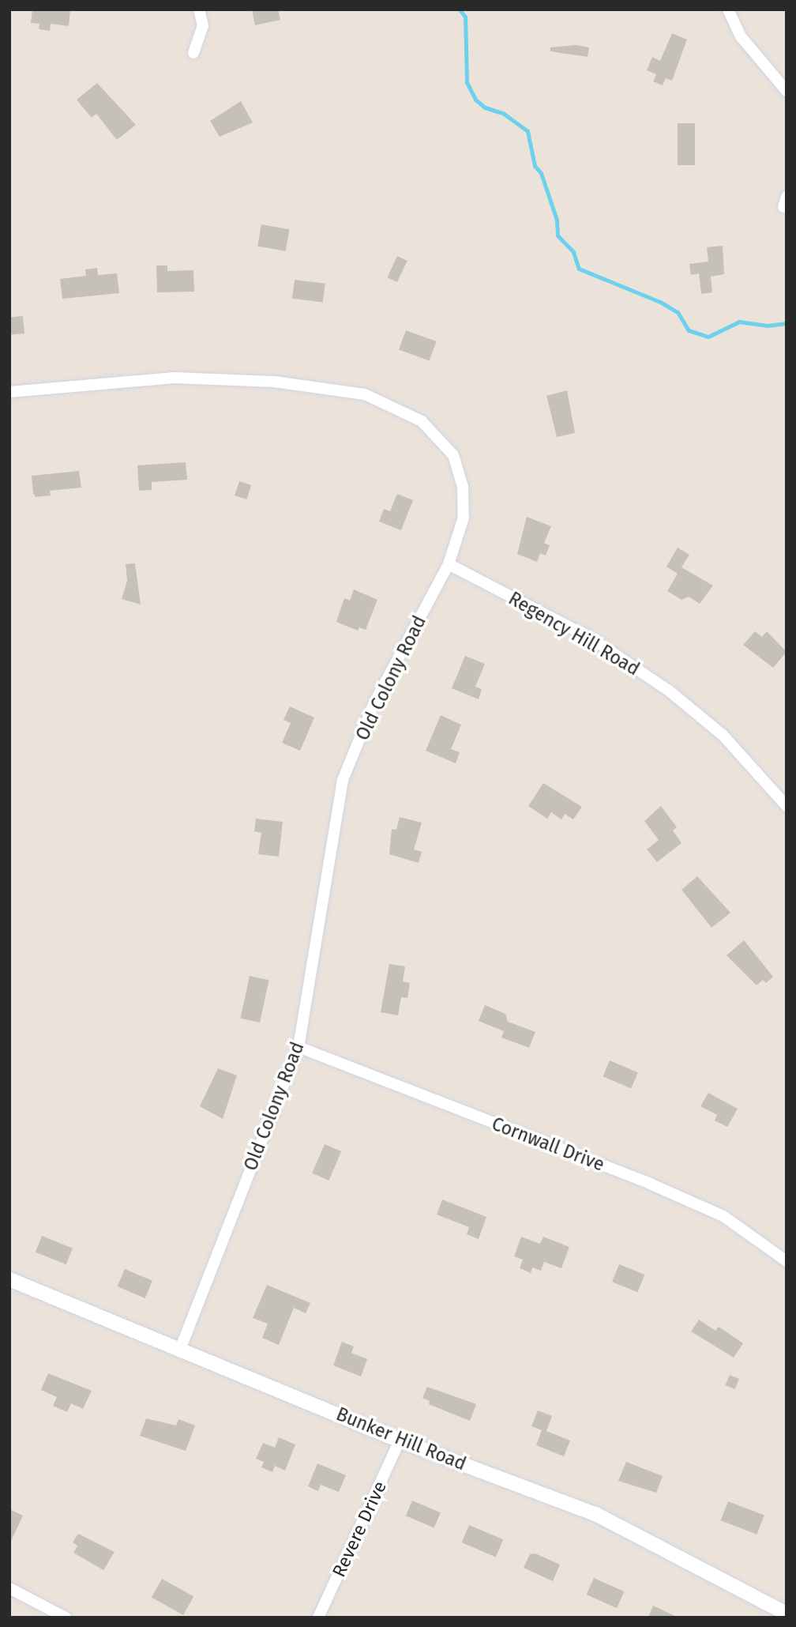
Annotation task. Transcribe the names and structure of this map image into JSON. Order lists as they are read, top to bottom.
{
  "streets": {
    "street": [
      "Regency Hill Road",
      "Old Colony Road",
      "Cornwall Drive",
      "Bunker Hill Road",
      "Revere Drive"
    ]
  },
  "crossings": [
    ["Regency Hill Road", "Old Colony Road"],
    ["Old Colony Road", "Cornwall Drive"],
    ["Old Colony Road", "Bunker Hill Road"],
    ["Bunker Hill Road", "Revere Drive"]
  ]
}
